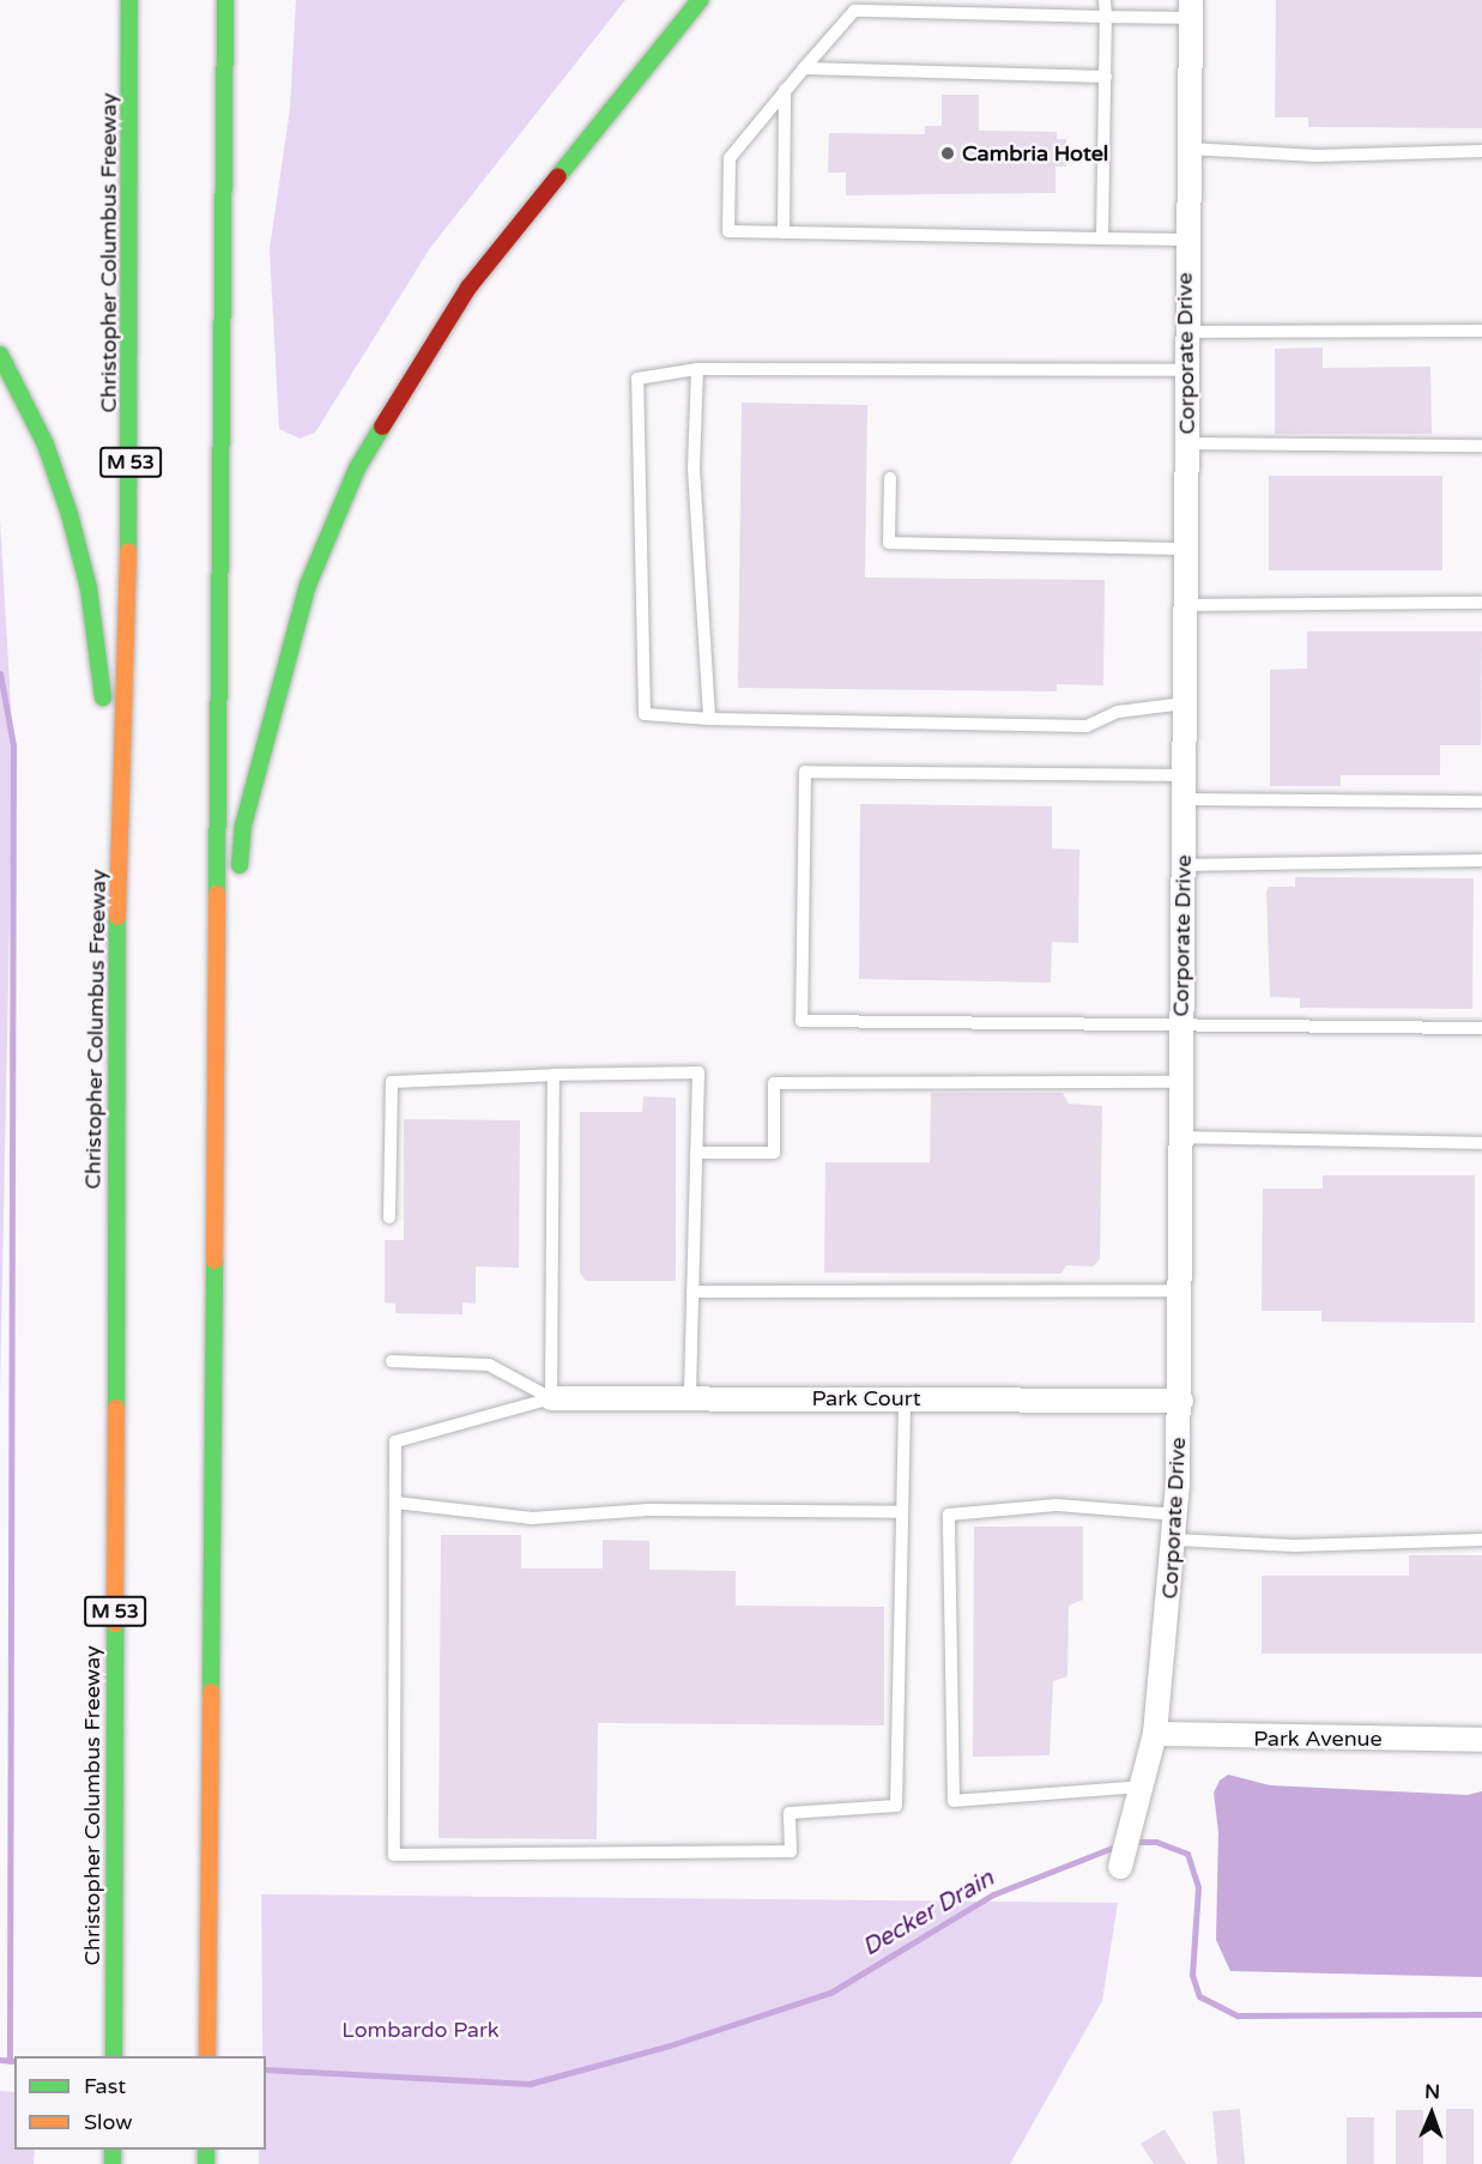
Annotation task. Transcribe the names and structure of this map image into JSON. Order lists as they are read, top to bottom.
{
  "streets": {
    "highway": ["Christopher Columbus Freeway", "M 53"],
    "street": ["Corporate Drive", "Park Court", "Park Avenue"]
  },
  "crossings": [
    ["Corporate Drive", "Park Court"],
    ["Corporate Drive", "Park Avenue"]
  ],
  "water": ["Decker Drain"],
  "parks": ["Lombardo Park"],
  "places": ["Cambria Hotel"],
  "legend": ["Fast", "Slow"],
  "north": "top"
}
